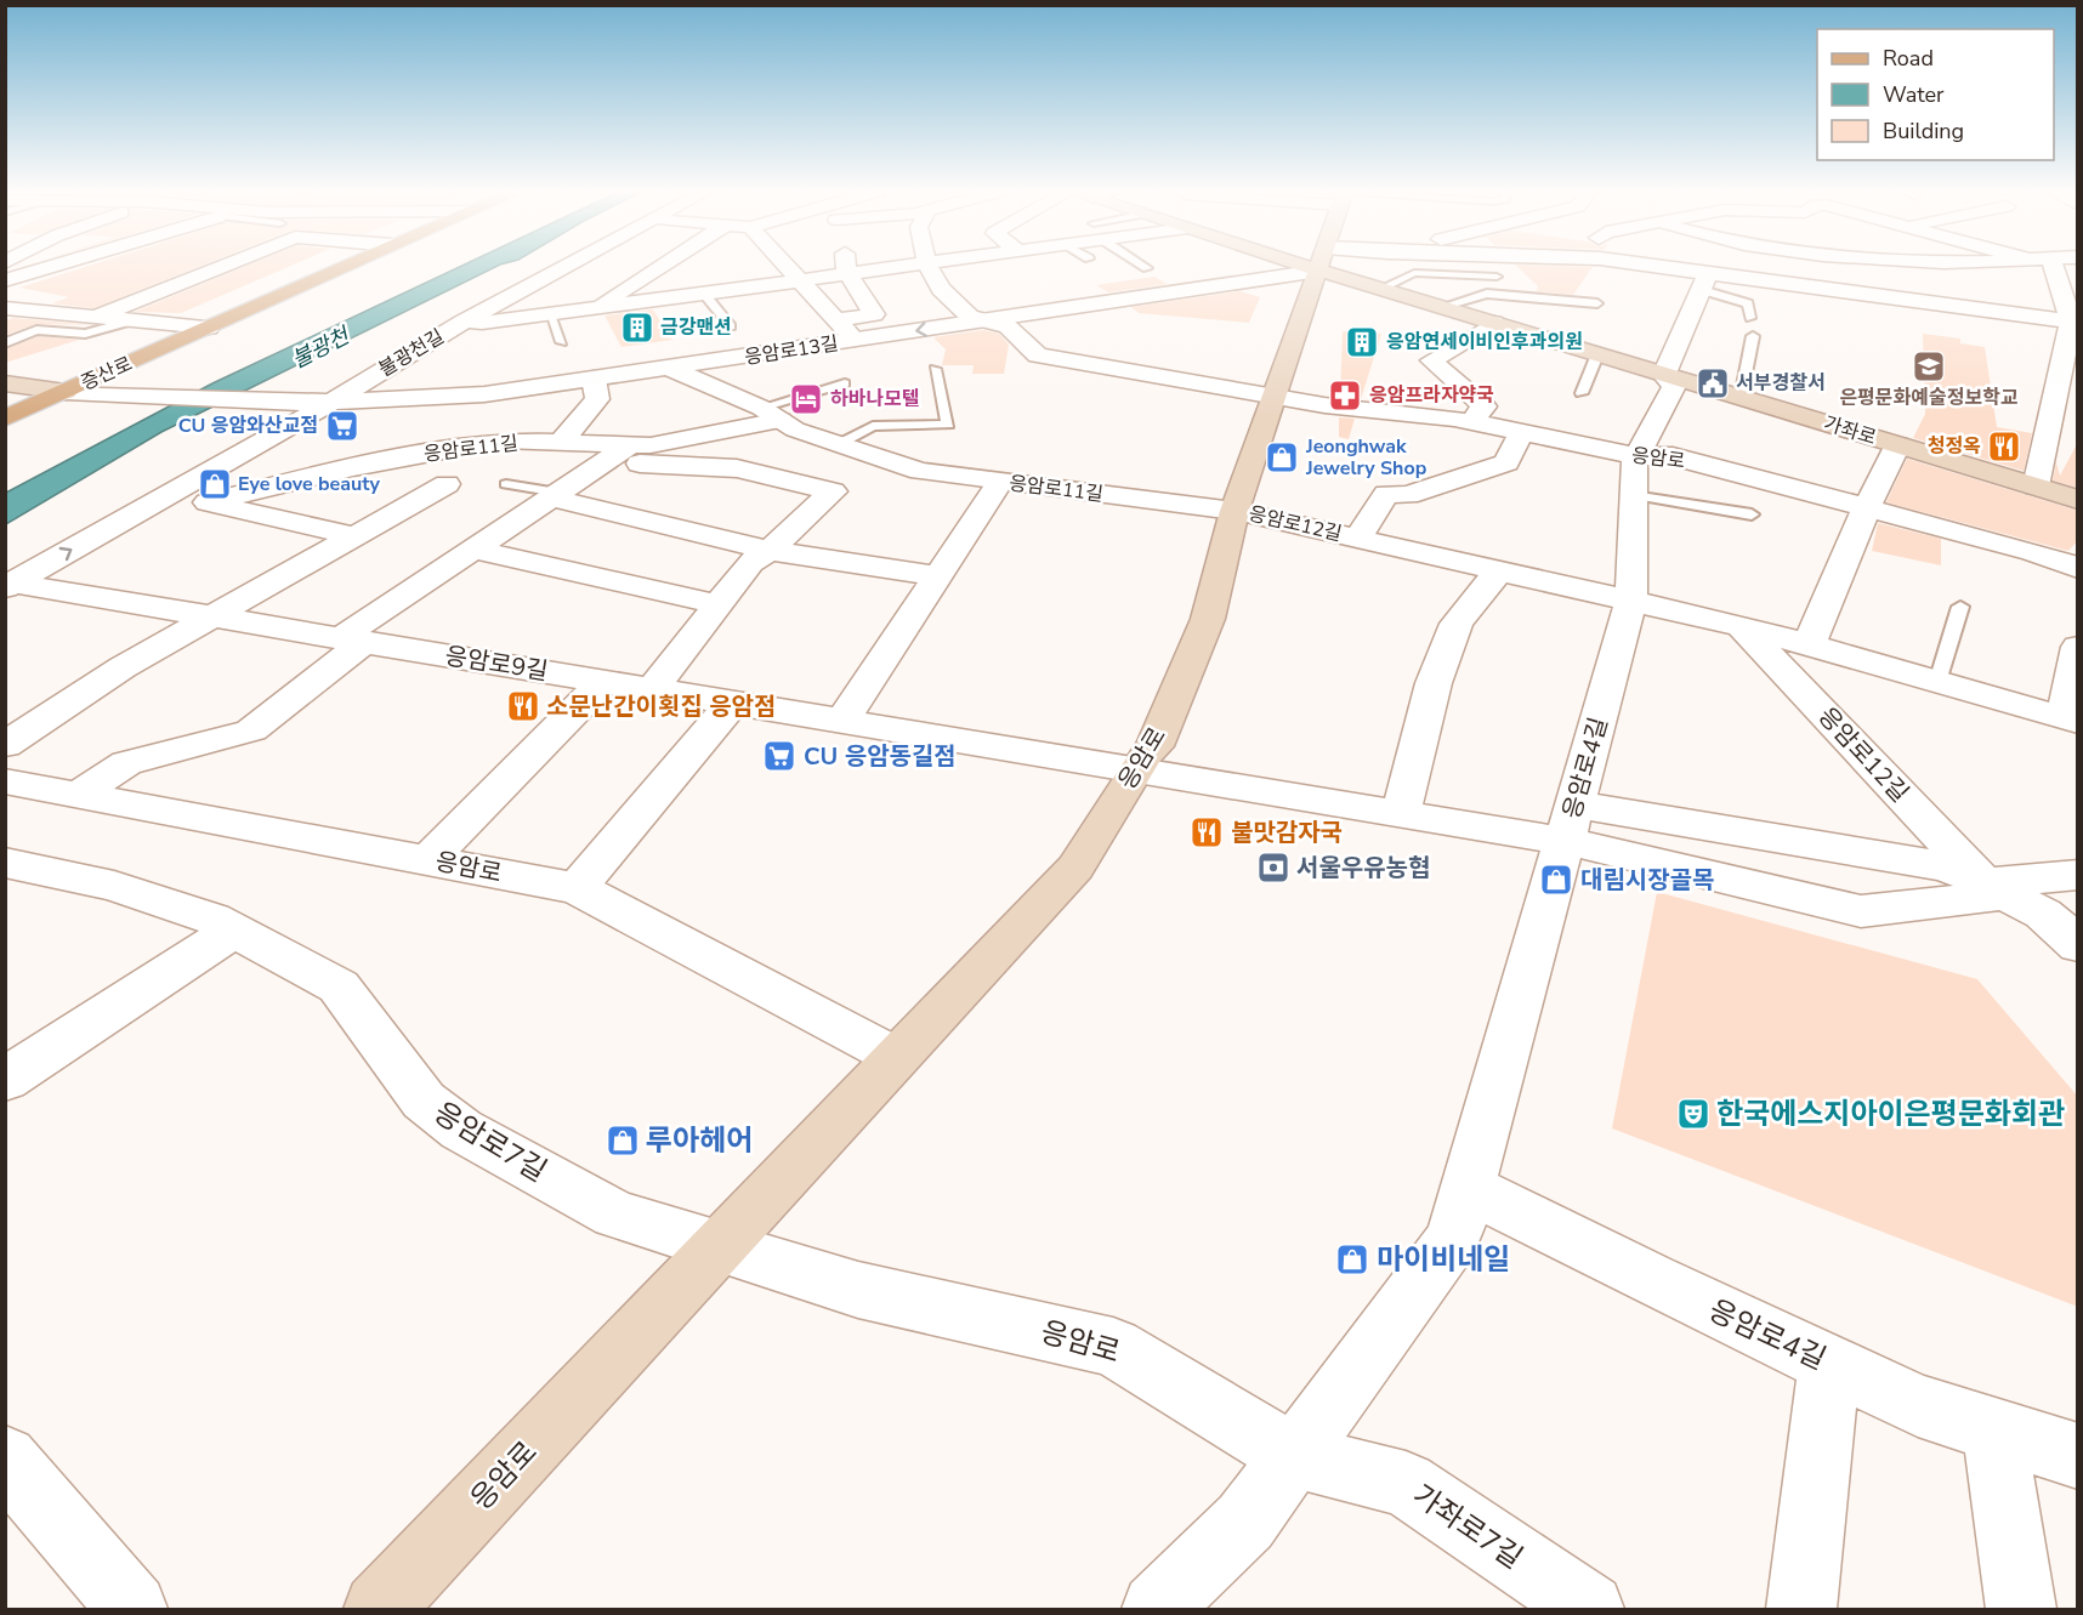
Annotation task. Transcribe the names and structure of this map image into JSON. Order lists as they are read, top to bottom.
{
  "streets": {
    "main road": ["증산로", "가좌로", "응암로"],
    "street": [
      "응암로13길",
      "불광천길",
      "응암로11길",
      "응암로12길",
      "응암로9길",
      "응암로4길",
      "응암로7길",
      "가좌로7길"
    ]
  },
  "crossings": [
    ["응암로13길", "불광천길"],
    ["응암로13길", "증산로"],
    ["응암로13길", "응암로11길"],
    ["불광천길", "응암로9길"],
    ["응암로11길", "응암로"],
    ["응암로11길", "응암로12길"],
    ["응암로", "응암로12길"],
    ["응암로", "응암로9길"],
    ["응암로", "응암로4길"],
    ["응암로", "응암로7길"],
    ["응암로", "가좌로7길"],
    ["응암로12길", "응암로4길"],
    ["응암로9길", "응암로4길"],
    ["응암로4길", "가좌로7길"]
  ],
  "water": ["불광천"],
  "places": {
    "building": ["금강맨션", "응암연세이비인후과의원"],
    "school or university": ["은평문화예술정보학교"],
    "public building": ["서부경찰서"],
    "pharmacy": ["응암프라자약국"],
    "hotel": ["하바나모텔"],
    "supermarket": ["CU 응암와산교점", "CU 응암동길점"],
    "restaurant": ["청정옥", "소문난간이횟집 응암점", "불맛감자국"],
    "shop": [
      "Jeonghwak Jewelry Shop",
      "Eye love beauty",
      "대림시장골목",
      "루아헤어",
      "마이비네일"
    ],
    "bank": ["서울우유농협"],
    "theatre": ["한국에스지아이은평문화회관"]
  },
  "legend": ["Road", "Water", "Building"]
}
